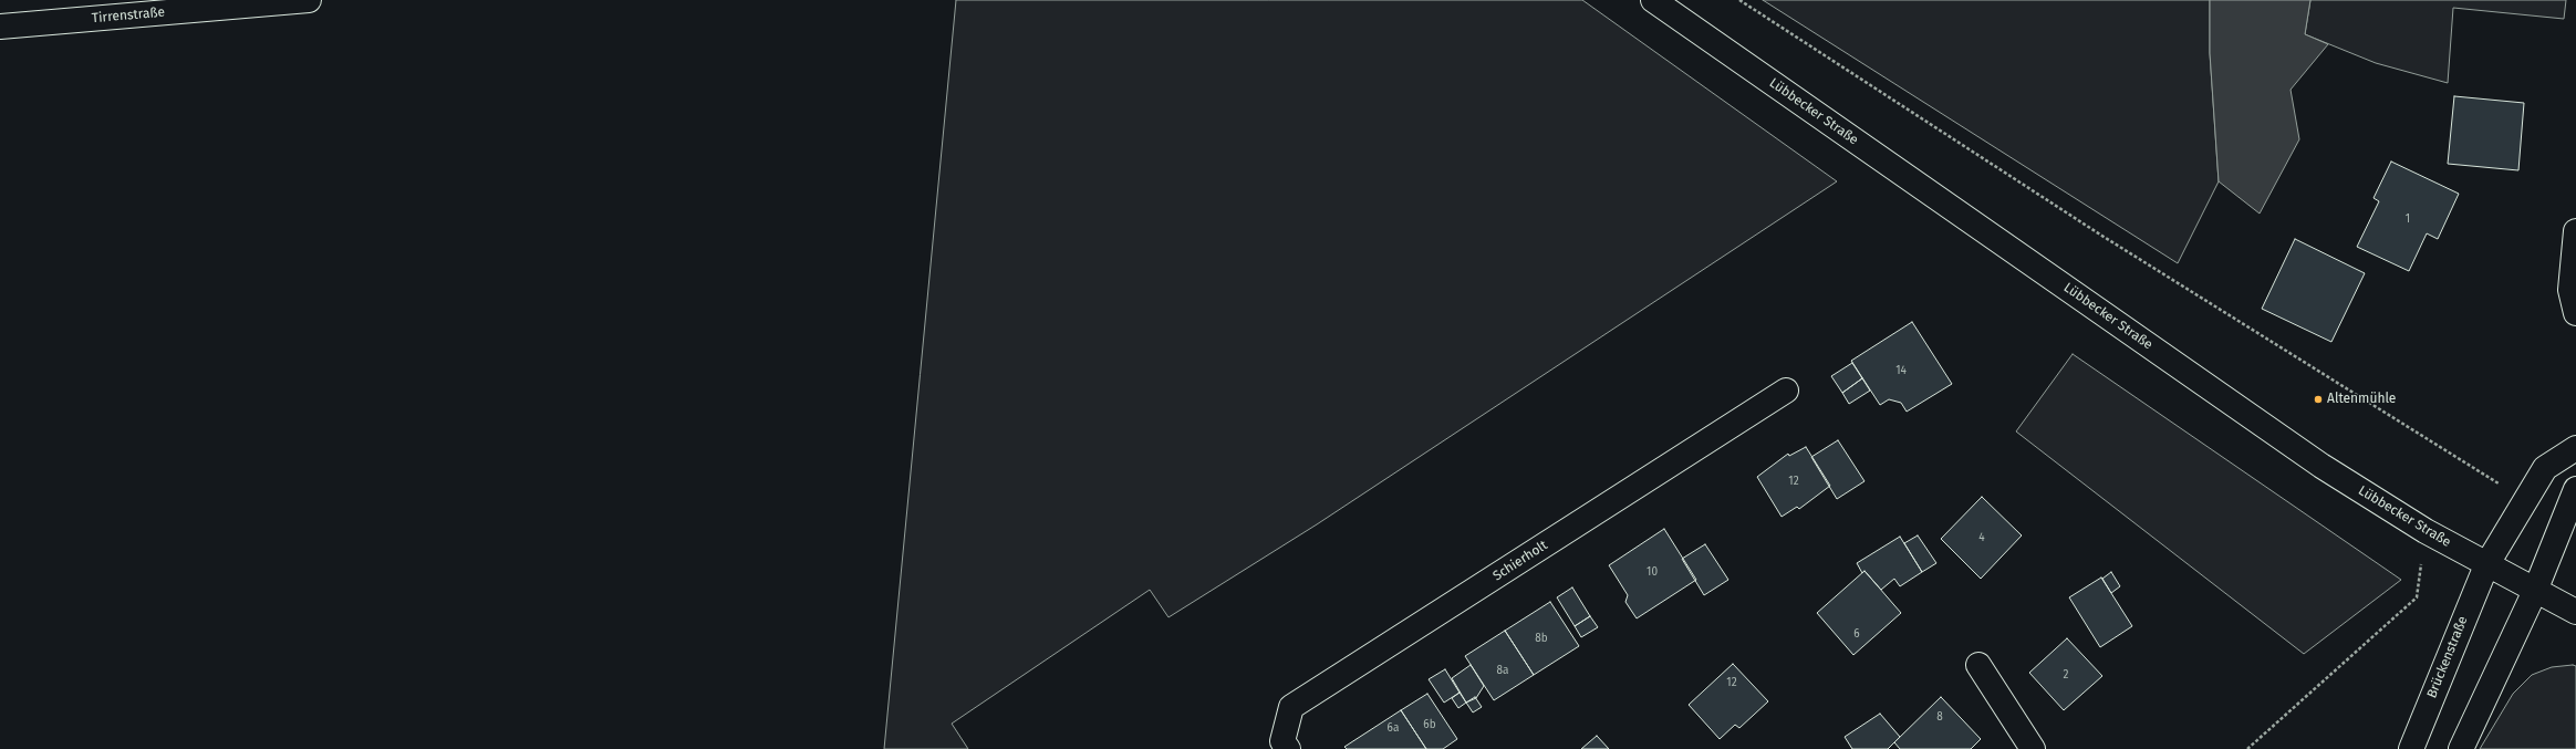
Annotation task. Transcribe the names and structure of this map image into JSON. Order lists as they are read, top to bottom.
{
  "streets": {
    "street": [
      "Tirrenstraße",
      "Lübbecker Straße",
      "Schierholt",
      "Brückenstraße"
    ]
  },
  "crossings": [
    ["Lübbecker Straße", "Brückenstraße"]
  ],
  "places": ["Altenmühle"],
  "house_numbers": [
    "1",
    "14",
    "12",
    "4",
    "10",
    "6",
    "8b",
    "8a",
    "2",
    "12",
    "8",
    "6b",
    "6a"
  ]
}
